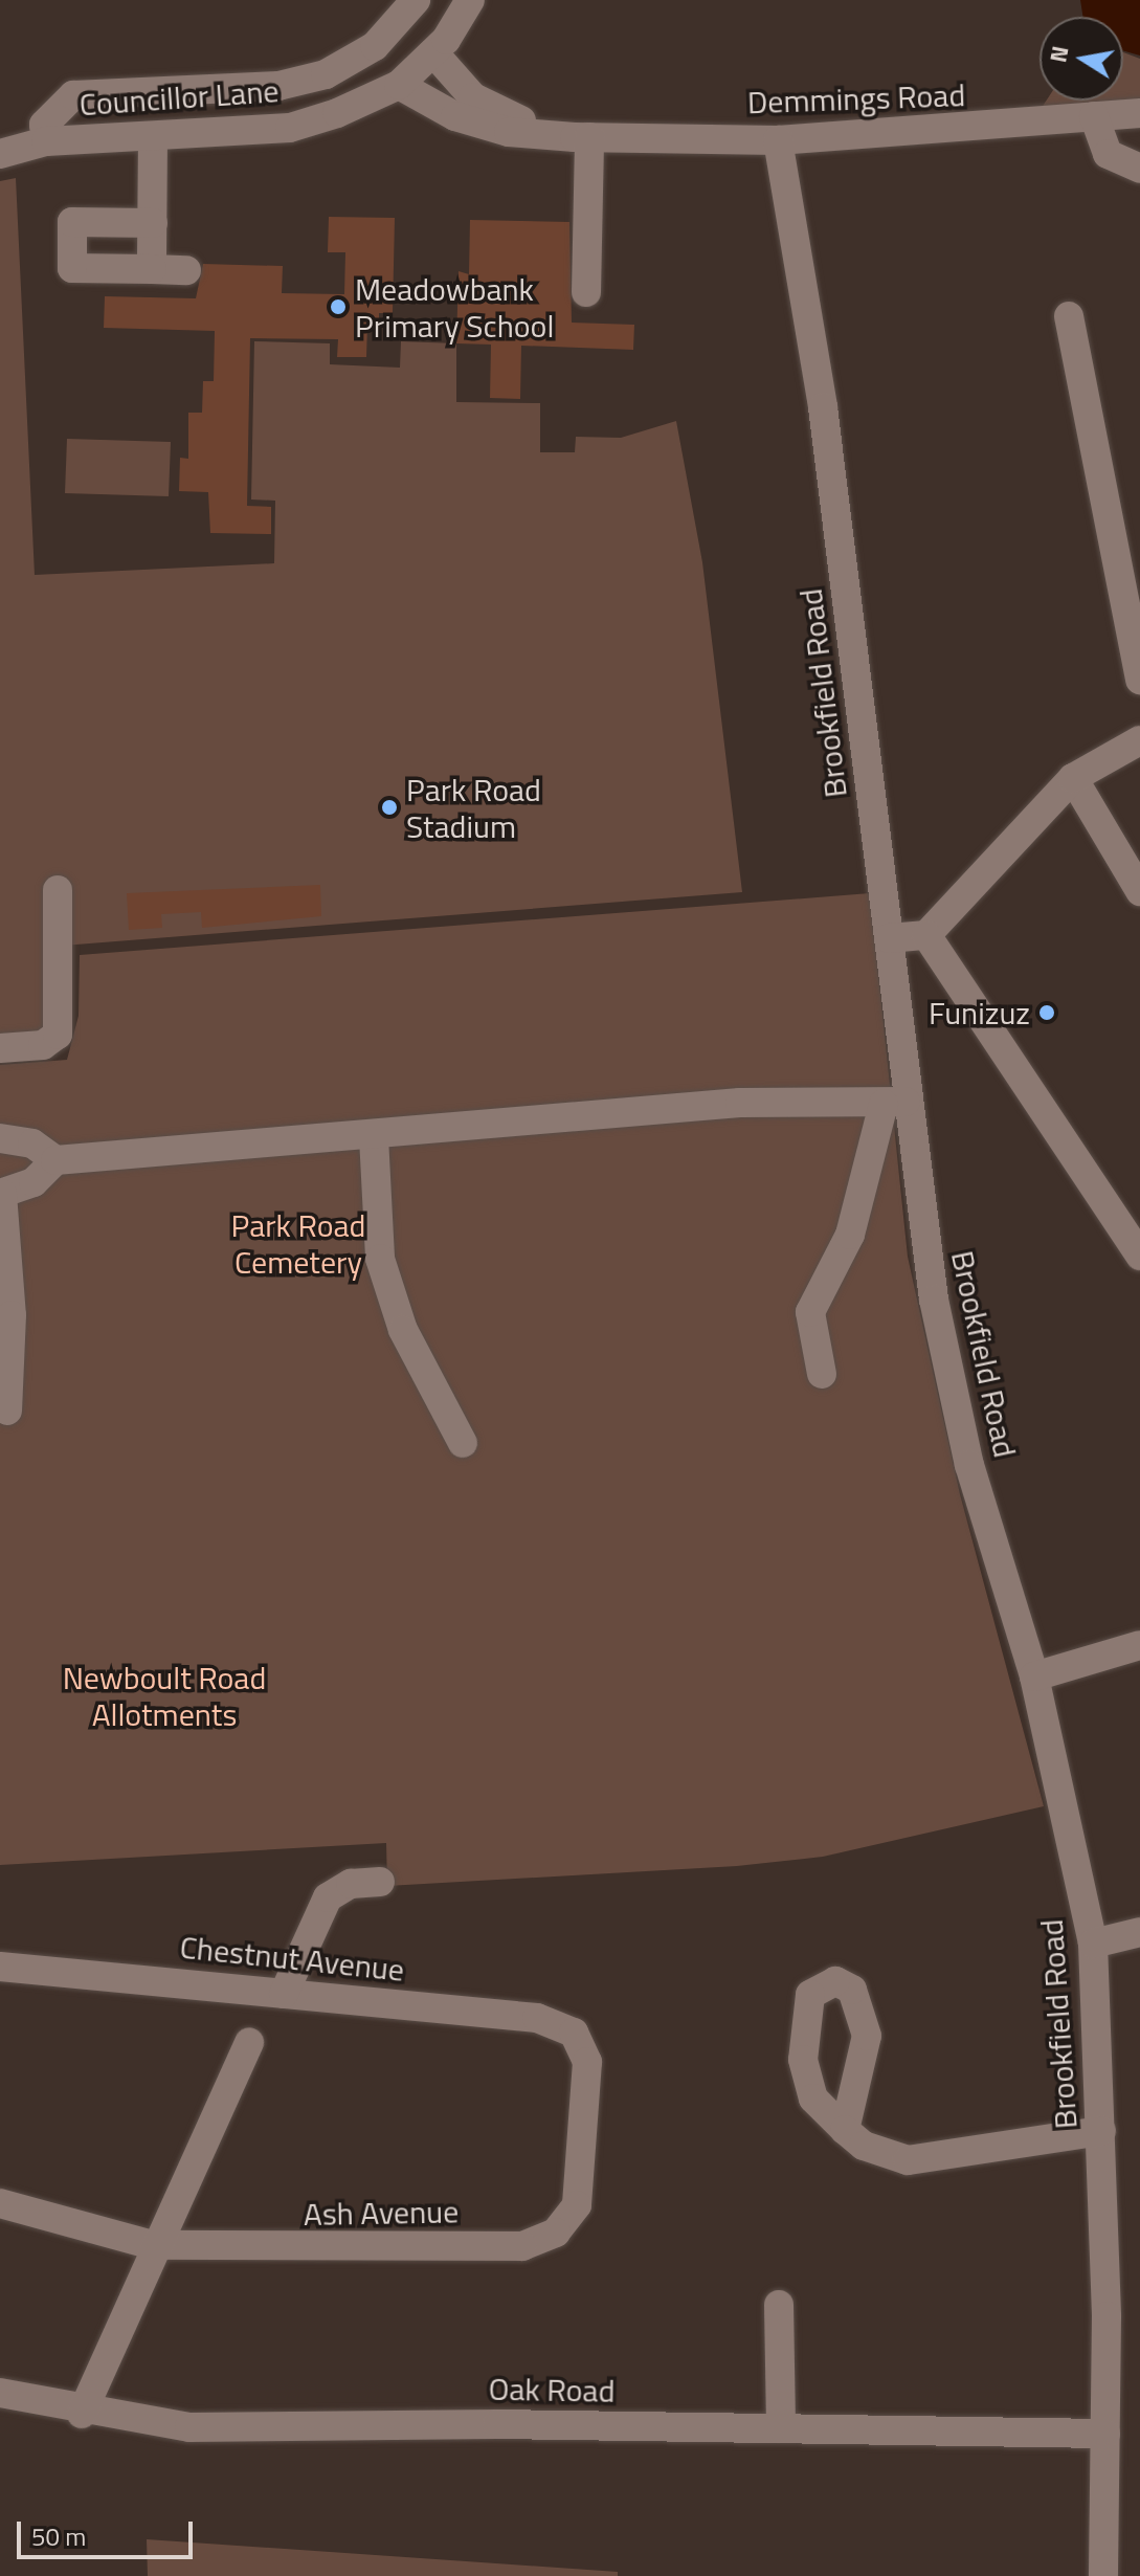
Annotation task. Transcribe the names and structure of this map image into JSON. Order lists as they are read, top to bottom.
{
  "streets": {
    "street": [
      "Councillor Lane",
      "Demmings Road",
      "Brookfield Road",
      "Chestnut Avenue",
      "Ash Avenue",
      "Oak Road"
    ]
  },
  "crossings": [
    ["Councillor Lane", "Demmings Road"],
    ["Demmings Road", "Brookfield Road"],
    ["Brookfield Road", "Oak Road"],
    ["Chestnut Avenue", "Ash Avenue"]
  ],
  "parks": ["Park Road Cemetery", "Newboult Road Allotments"],
  "places": ["Meadowbank Primary School", "Park Road Stadium", "Funizuz"],
  "scale_bar": "50 m",
  "north": "left"
}
